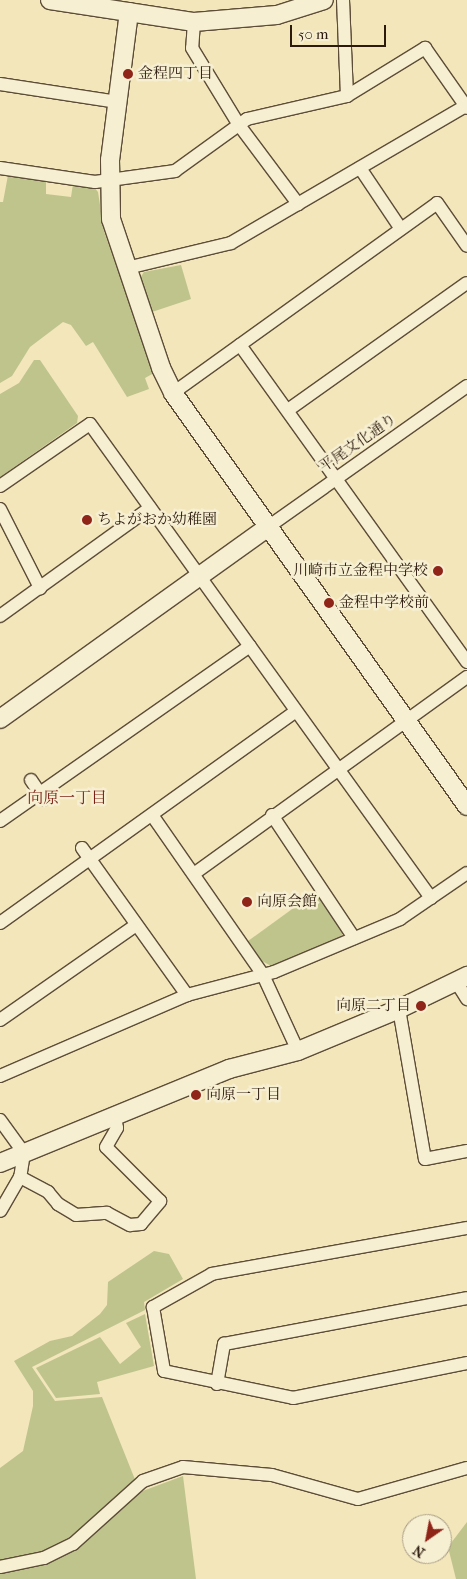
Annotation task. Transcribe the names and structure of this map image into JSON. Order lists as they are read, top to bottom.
{
  "streets": {
    "street": ["平尾文化通り"]
  },
  "districts": ["向原一丁目"],
  "places": [
    "金程四丁目",
    "ちよがおか幼稚園",
    "川崎市立金程中学校",
    "金程中学校前",
    "向原会館",
    "向原二丁目",
    "向原一丁目"
  ],
  "scale_bar": "50 m",
  "north": "bottom left"
}
